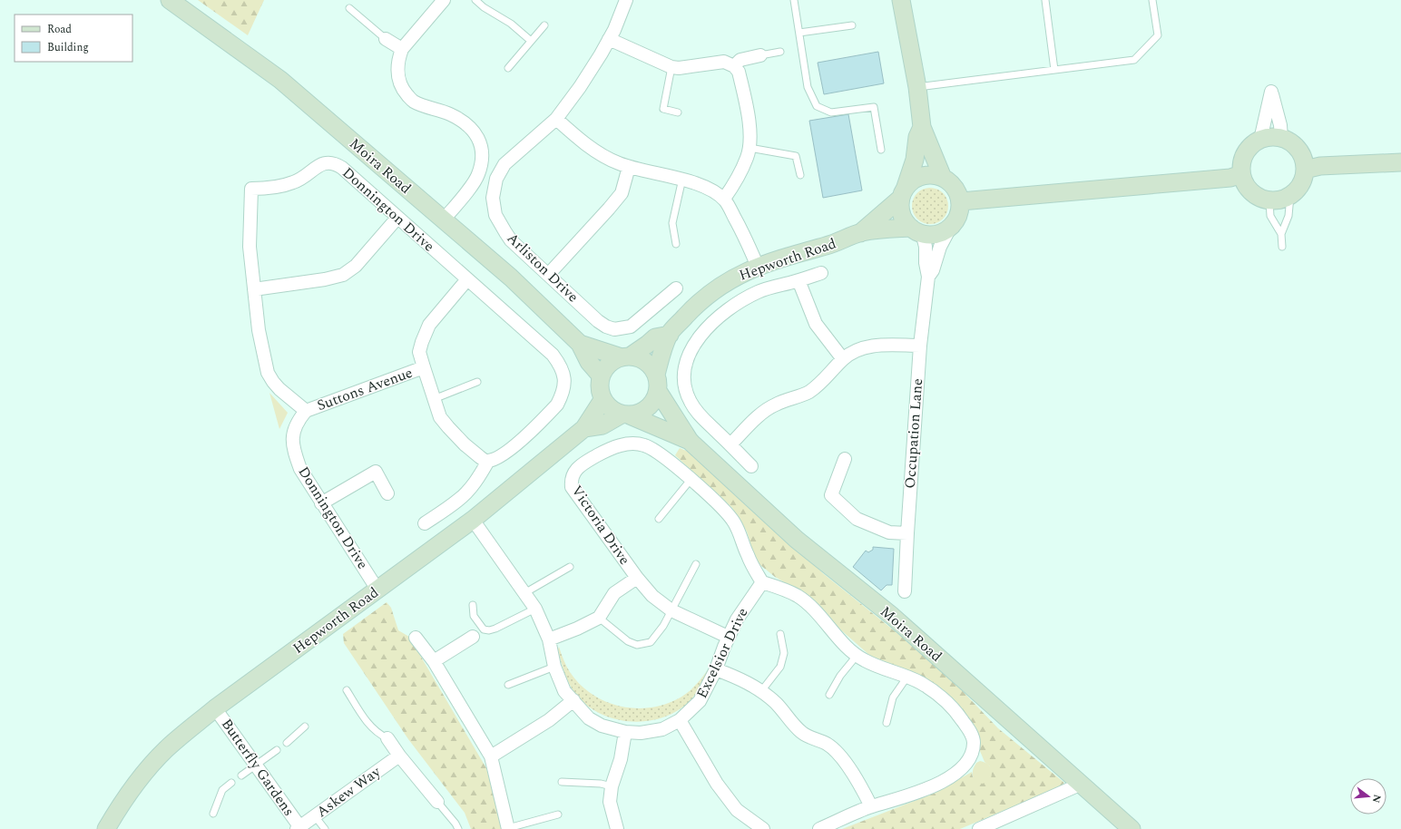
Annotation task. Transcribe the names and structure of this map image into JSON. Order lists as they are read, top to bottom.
{
  "streets": {
    "street": [
      "Moira Road",
      "Donnington Drive",
      "Hepworth Road",
      "Arliston Drive",
      "Suttons Avenue",
      "Occupation Lane",
      "Victoria Drive",
      "Excelsior Drive",
      "Butterfly Gardens",
      "Askew Way"
    ]
  },
  "crossings": [
    ["Moira Road", "Hepworth Road"],
    ["Donnington Drive", "Hepworth Road"],
    ["Donnington Drive", "Suttons Avenue"],
    ["Hepworth Road", "Excelsior Drive"],
    ["Hepworth Road", "Butterfly Gardens"],
    ["Victoria Drive", "Excelsior Drive"],
    ["Butterfly Gardens", "Askew Way"]
  ],
  "legend": ["Road", "Building"],
  "north": "right"
}
